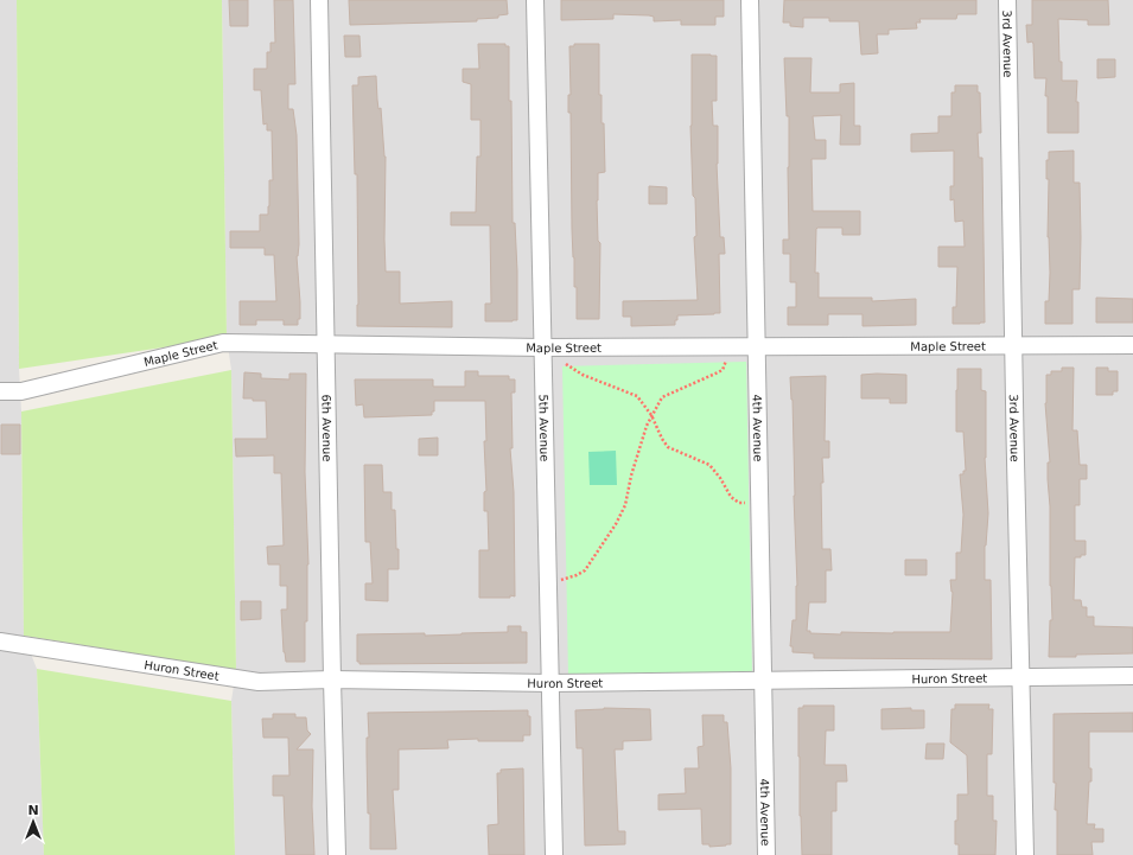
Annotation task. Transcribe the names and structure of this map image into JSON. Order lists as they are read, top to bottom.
{
  "streets": {
    "street": [
      "3rd Avenue",
      "Maple Street",
      "4th Avenue",
      "6th Avenue",
      "5th Avenue",
      "Huron Street"
    ]
  },
  "crossings": [
    ["3rd Avenue", "Maple Street"],
    ["3rd Avenue", "Huron Street"],
    ["Maple Street", "4th Avenue"],
    ["Maple Street", "6th Avenue"],
    ["Maple Street", "5th Avenue"],
    ["4th Avenue", "Huron Street"],
    ["6th Avenue", "Huron Street"],
    ["5th Avenue", "Huron Street"]
  ],
  "north": "top"
}
